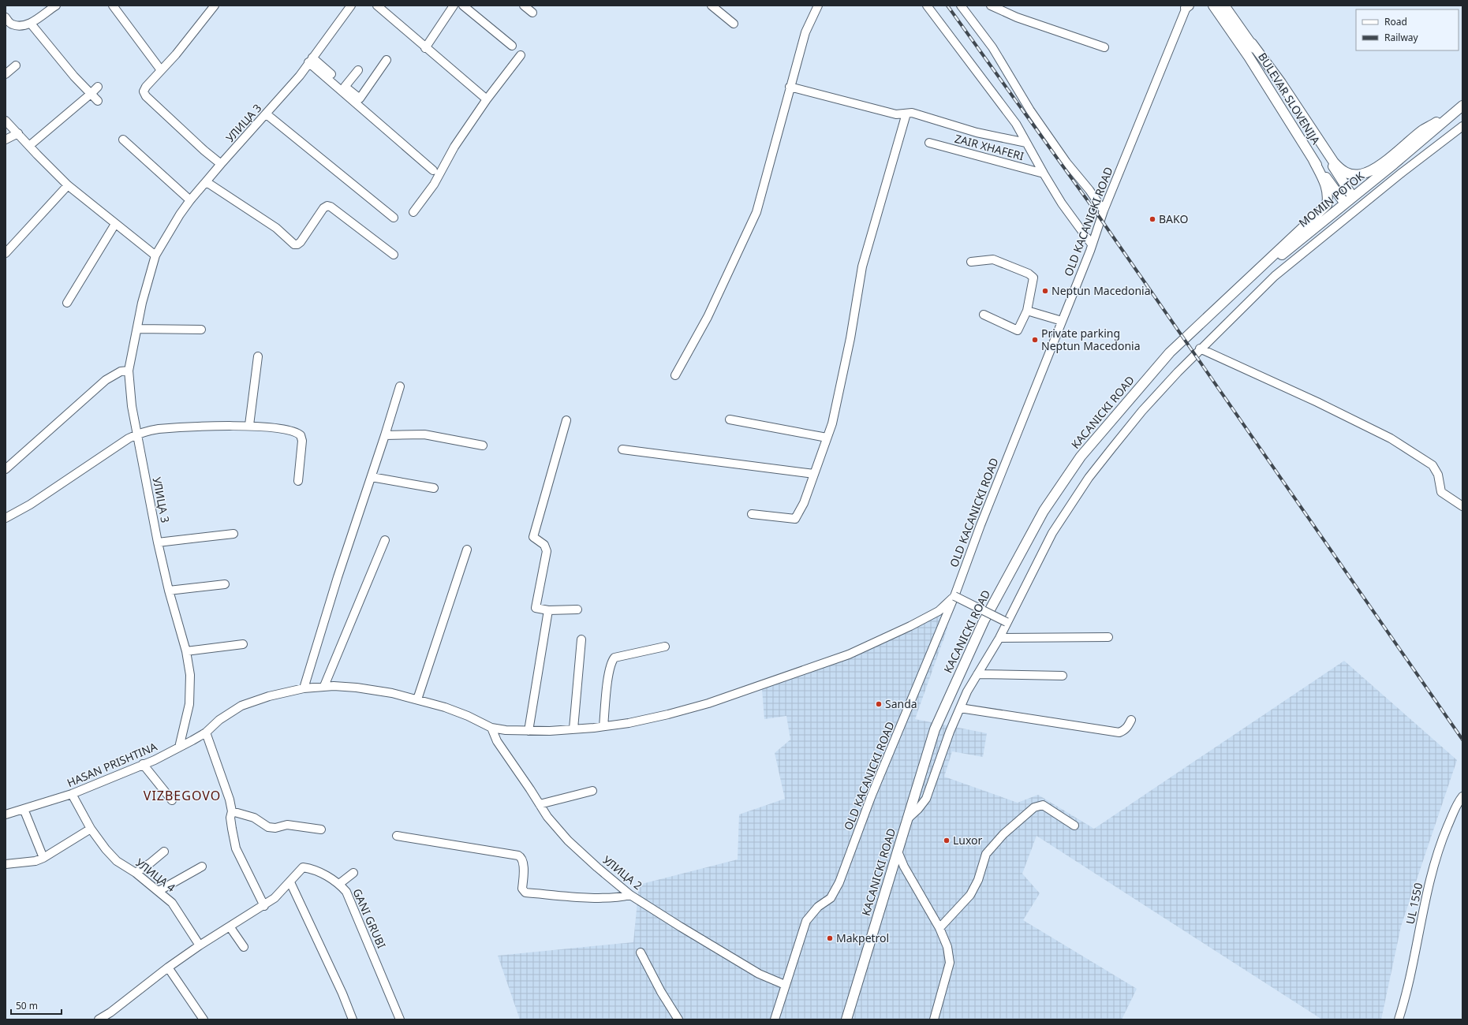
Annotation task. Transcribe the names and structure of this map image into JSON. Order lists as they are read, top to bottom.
{
  "streets": {
    "street": [
      "BULEVAR SLOVENIJA",
      "УЛИЦА 3",
      "ZAIR XHAFERI",
      "MOMIN POTOK",
      "OLD KACANICKI ROAD",
      "KACANICKI ROAD",
      "HASAN PRISHTINA",
      "УЛИЦА 2",
      "УЛИЦА 4",
      "UL 1550",
      "GANI GRUBI"
    ]
  },
  "crossings": [
    ["BULEVAR SLOVENIJA", "MOMIN POTOK"],
    ["УЛИЦА 3", "HASAN PRISHTINA"],
    ["MOMIN POTOK", "KACANICKI ROAD"],
    ["OLD KACANICKI ROAD", "HASAN PRISHTINA"],
    ["OLD KACANICKI ROAD", "УЛИЦА 2"],
    ["HASAN PRISHTINA", "УЛИЦА 2"],
    ["HASAN PRISHTINA", "УЛИЦА 4"],
    ["УЛИЦА 4", "GANI GRUBI"]
  ],
  "districts": ["VIZBEGOVO"],
  "places": [
    "BAKO",
    "Neptun Macedonia",
    "Private parking Neptun Macedonia",
    "Sanda",
    "Luxor",
    "Makpetrol"
  ],
  "legend": ["Road", "Railway"],
  "scale_bar": "50 m"
}
